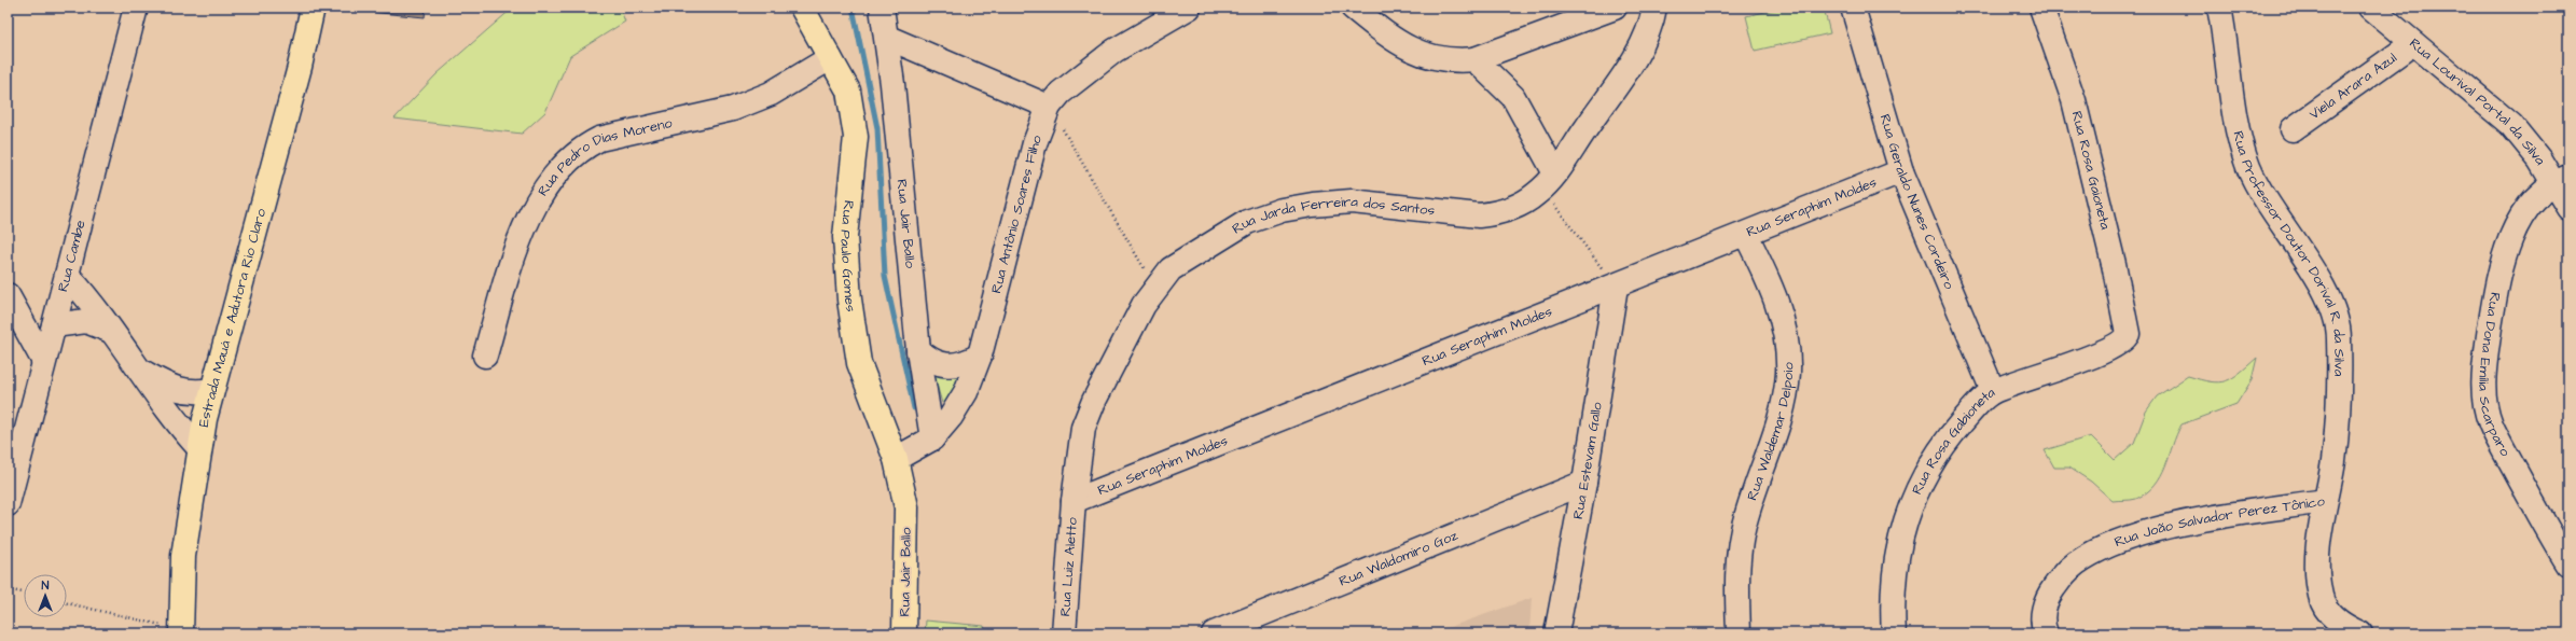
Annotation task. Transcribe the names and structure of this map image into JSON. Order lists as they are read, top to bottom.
{
  "streets": {
    "main road": ["Rua Jair Ballo", "Rua Paulo Gomes", "Estrada Mauá e Adutora Rio Claro"],
    "street": [
      "Viela Arara Azul",
      "Rua Lourival Portal da Silva",
      "Rua Pedro Dias Moreno",
      "Rua Rosa Gaioneta",
      "Rua Geraldo Nunes Cordeiro",
      "Rua Seraphim Moldes",
      "Rua Antônio Soares Filho",
      "Rua Jarda Ferreira dos Santos",
      "Rua Professor Doutor Dorival R. da Silva",
      "Rua Cambe",
      "Rua Dona Emília Scarparo",
      "Rua Waldemar Delpoio",
      "Rua Rosa Gabioneta",
      "Rua Estevam Gallo",
      "Rua João Salvador Perez Tônico",
      "Rua Waldomiro Goz",
      "Rua Luiz Aletto"
    ]
  },
  "crossings": [
    ["Viela Arara Azul", "Rua Lourival Portal da Silva"],
    ["Rua Lourival Portal da Silva", "Rua Dona Emília Scarparo"],
    ["Rua Pedro Dias Moreno", "Rua Paulo Gomes"],
    ["Rua Rosa Gaioneta", "Rua Rosa Gabioneta"],
    ["Rua Geraldo Nunes Cordeiro", "Rua Seraphim Moldes"],
    ["Rua Geraldo Nunes Cordeiro", "Rua Rosa Gabioneta"],
    ["Rua Seraphim Moldes", "Rua Jarda Ferreira dos Santos"],
    ["Rua Seraphim Moldes", "Rua Waldemar Delpoio"],
    ["Rua Seraphim Moldes", "Rua Estevam Gallo"],
    ["Rua Seraphim Moldes", "Rua Luiz Aletto"],
    ["Rua Antônio Soares Filho", "Rua Jair Ballo"],
    ["Rua Antônio Soares Filho", "Rua Paulo Gomes"],
    ["Rua Jair Ballo", "Rua Paulo Gomes"],
    ["Rua Jarda Ferreira dos Santos", "Rua Luiz Aletto"],
    ["Rua Professor Doutor Dorival R. da Silva", "Rua João Salvador Perez Tônico"],
    ["Rua Estevam Gallo", "Rua Waldomiro Goz"]
  ],
  "north": "top"
}
